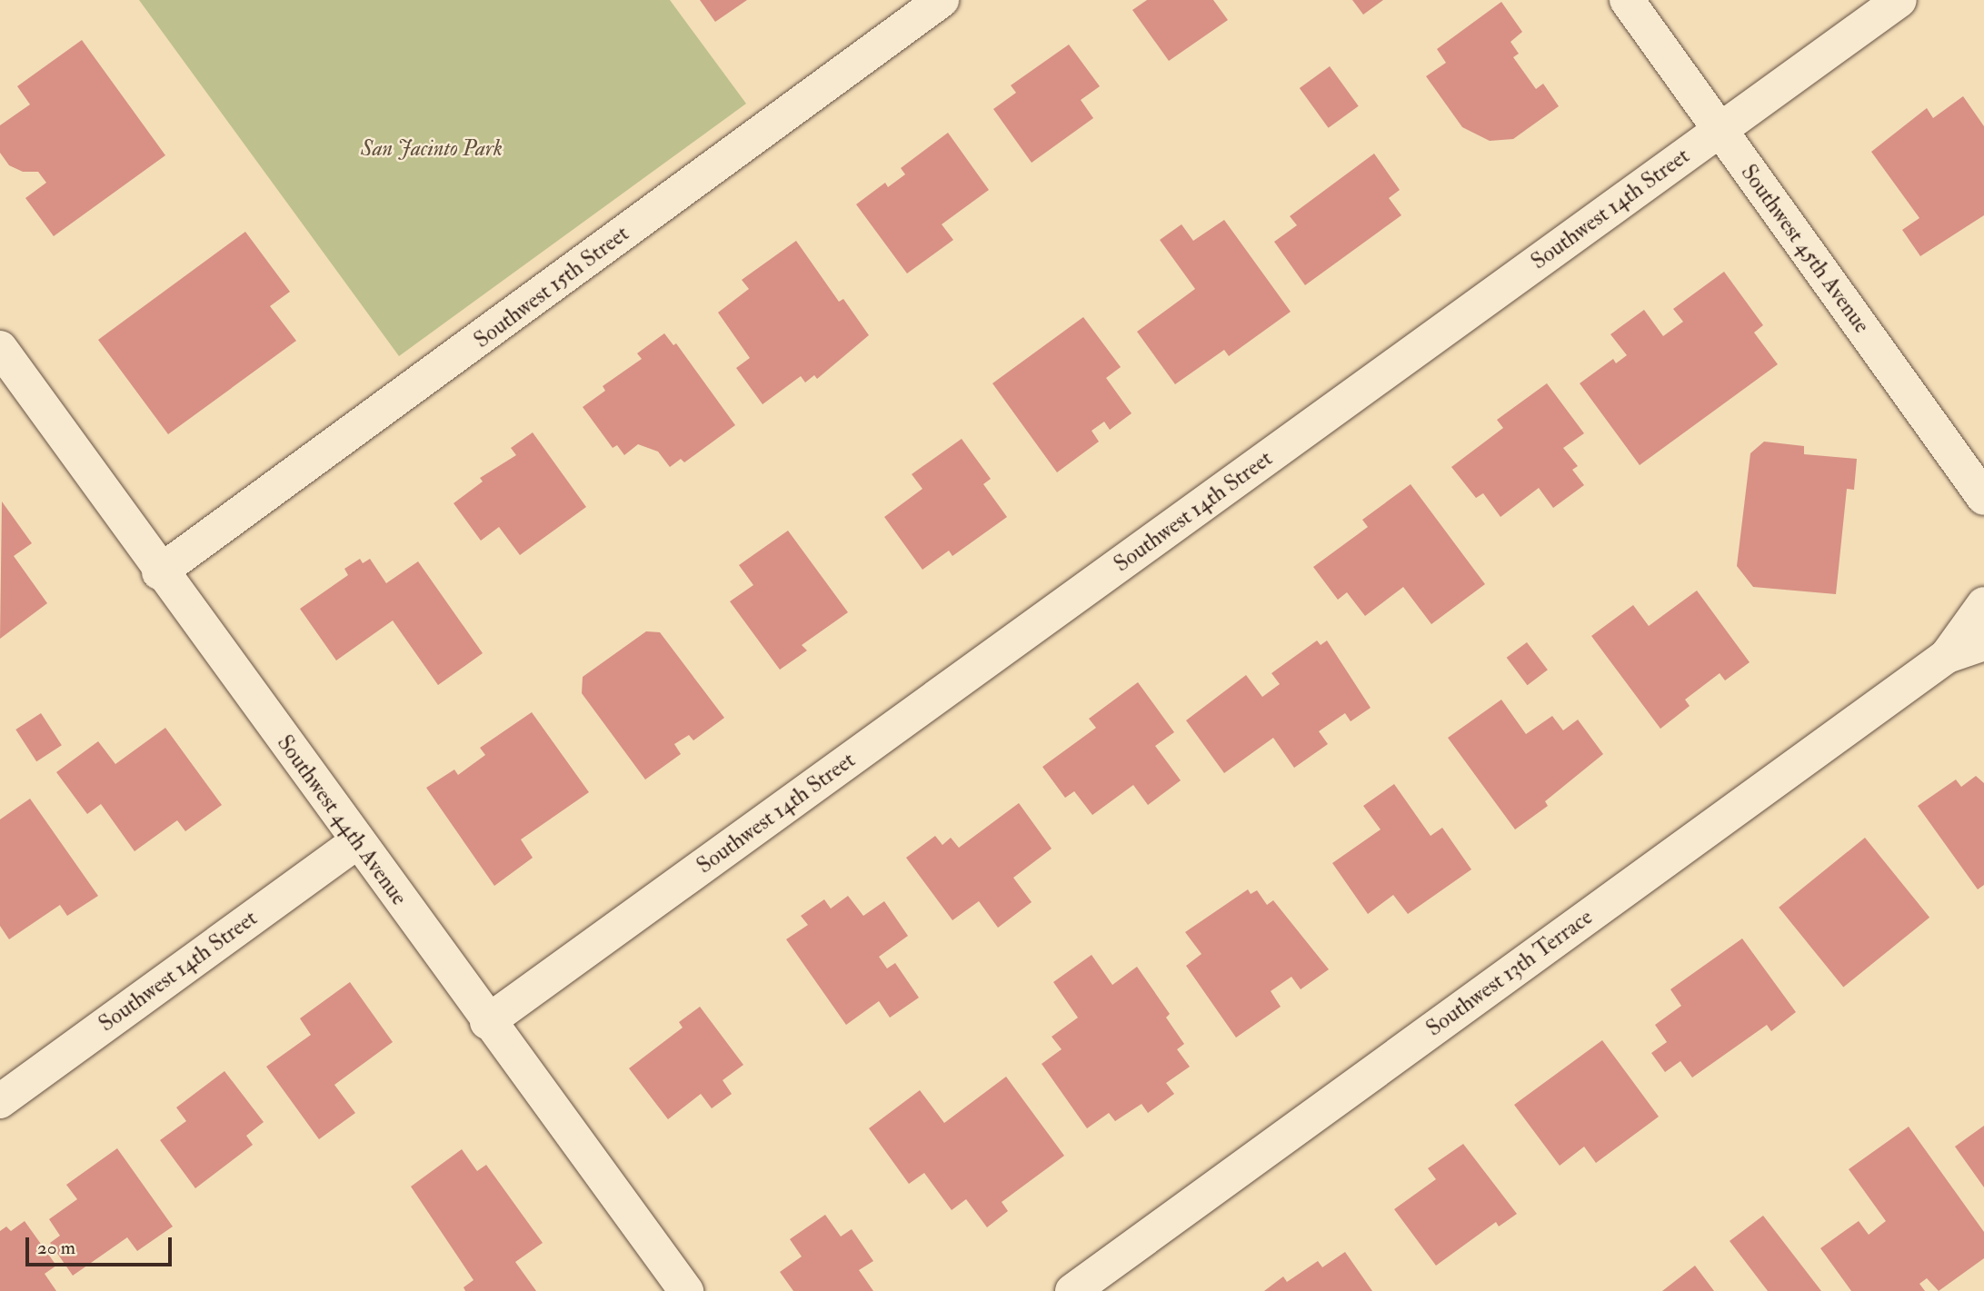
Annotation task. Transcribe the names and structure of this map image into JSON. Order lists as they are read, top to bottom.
{
  "streets": {
    "street": [
      "Southwest 14th Street",
      "Southwest 45th Avenue",
      "Southwest 15th Street",
      "Southwest 44th Avenue",
      "Southwest 13th Terrace"
    ]
  },
  "crossings": [
    ["Southwest 14th Street", "Southwest 45th Avenue"],
    ["Southwest 14th Street", "Southwest 44th Avenue"],
    ["Southwest 15th Street", "Southwest 44th Avenue"]
  ],
  "parks": ["San Jacinto Park"],
  "scale_bar": "20 m"
}
